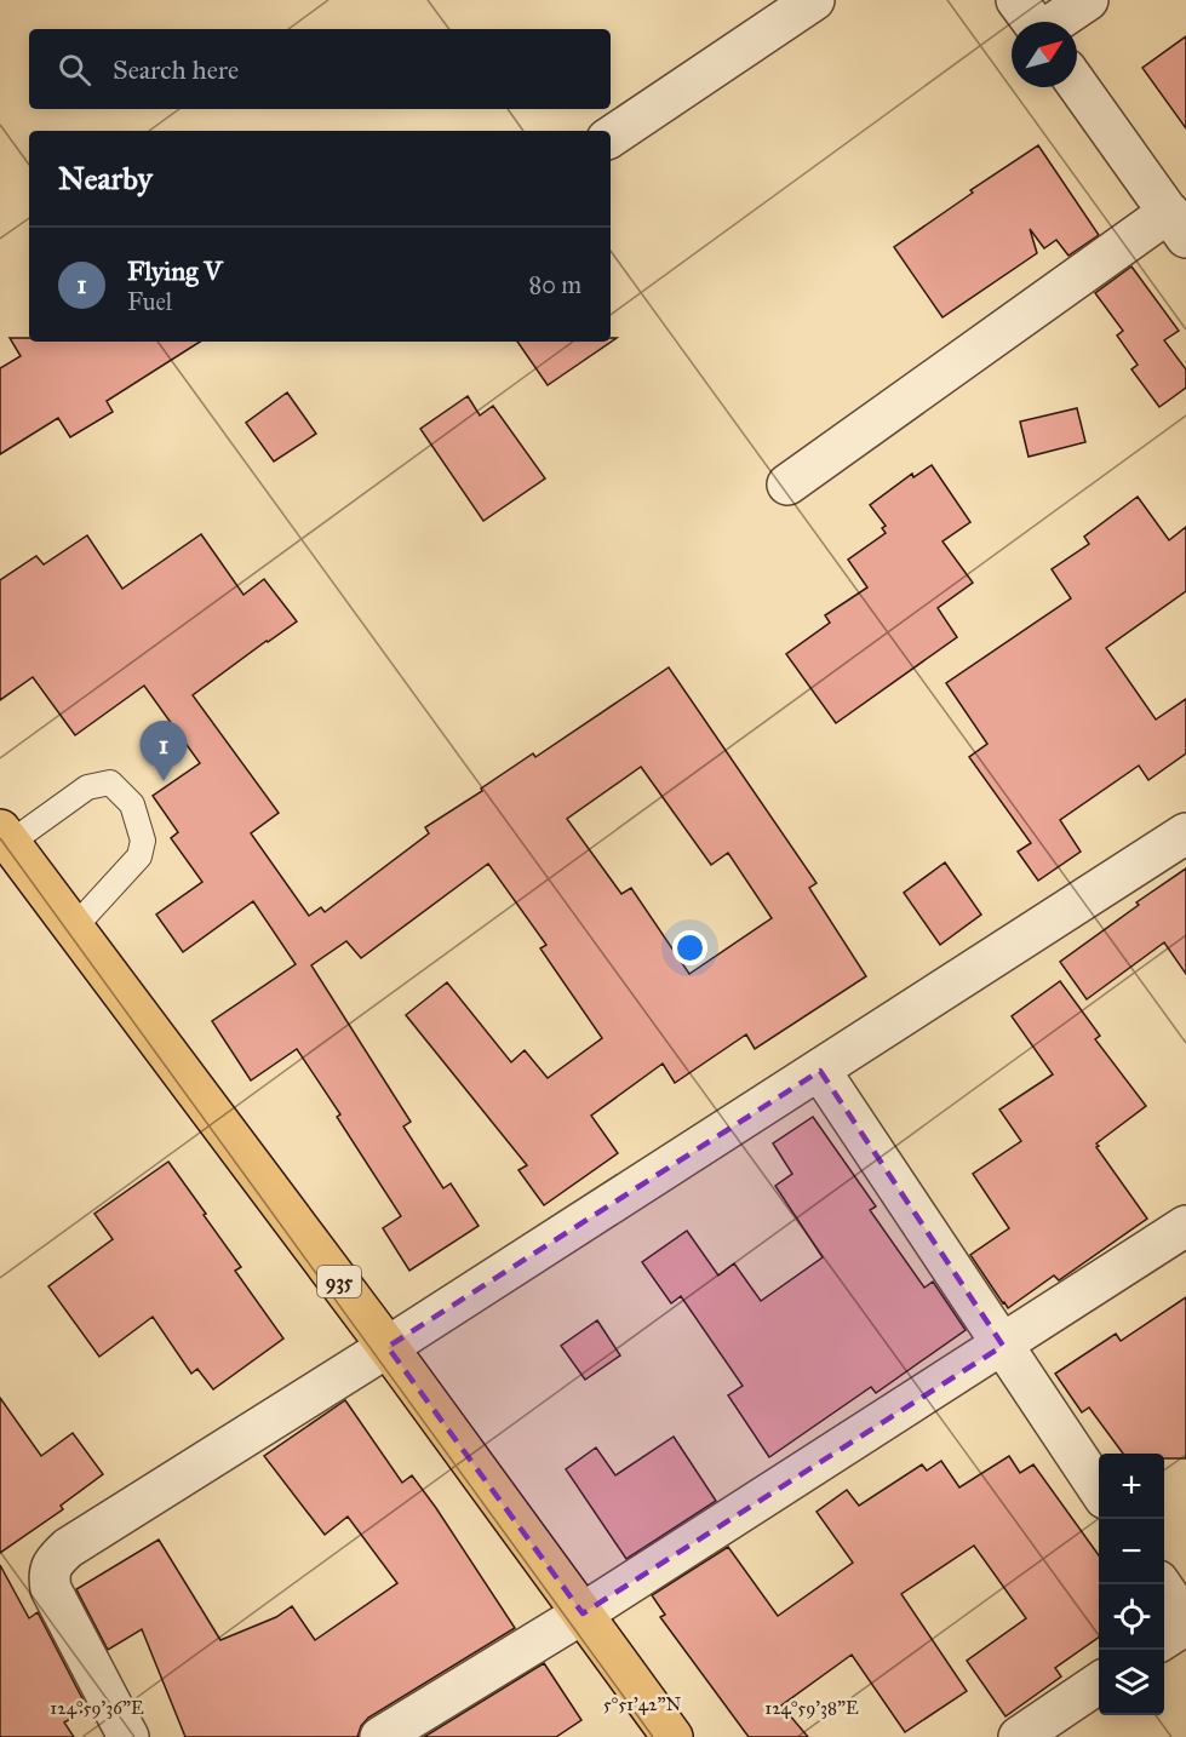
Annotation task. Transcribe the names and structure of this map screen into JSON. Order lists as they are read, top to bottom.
{
  "streets": {
    "main road": ["935"]
  },
  "north": "top right",
  "page": {
    "search": "Search here",
    "heading": "Nearby",
    "list": [
      {
        "mark": "1",
        "name": "Flying V",
        "note": "Fuel",
        "value": "80 m"
      }
    ],
    "pins": "1",
    "map_buttons": ["+", "−"]
  },
  "coordinates": ["5°51'42\"N", "124°59'36\"E", "124°59'38\"E"]
}
